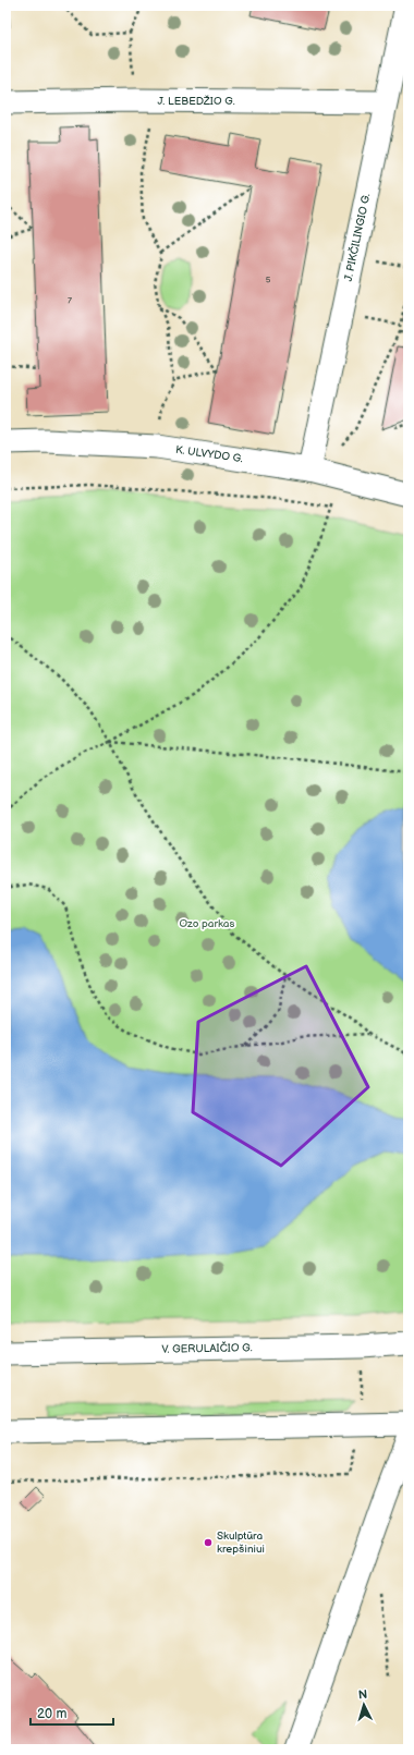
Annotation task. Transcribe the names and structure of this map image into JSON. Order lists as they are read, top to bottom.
{
  "streets": {
    "street": [
      "J. LEBEDŽIO G.",
      "J. PIKČILINGIO G.",
      "K. ULVYDO G.",
      "V. GERULAIČIO G."
    ]
  },
  "crossings": [
    ["J. LEBEDŽIO G.", "J. PIKČILINGIO G."],
    ["J. PIKČILINGIO G.", "K. ULVYDO G."]
  ],
  "parks": ["Ozo parkas"],
  "places": ["Skulptūra krepšiniui"],
  "house_numbers": ["5", "7"],
  "scale_bar": "20 m",
  "north": "top"
}
